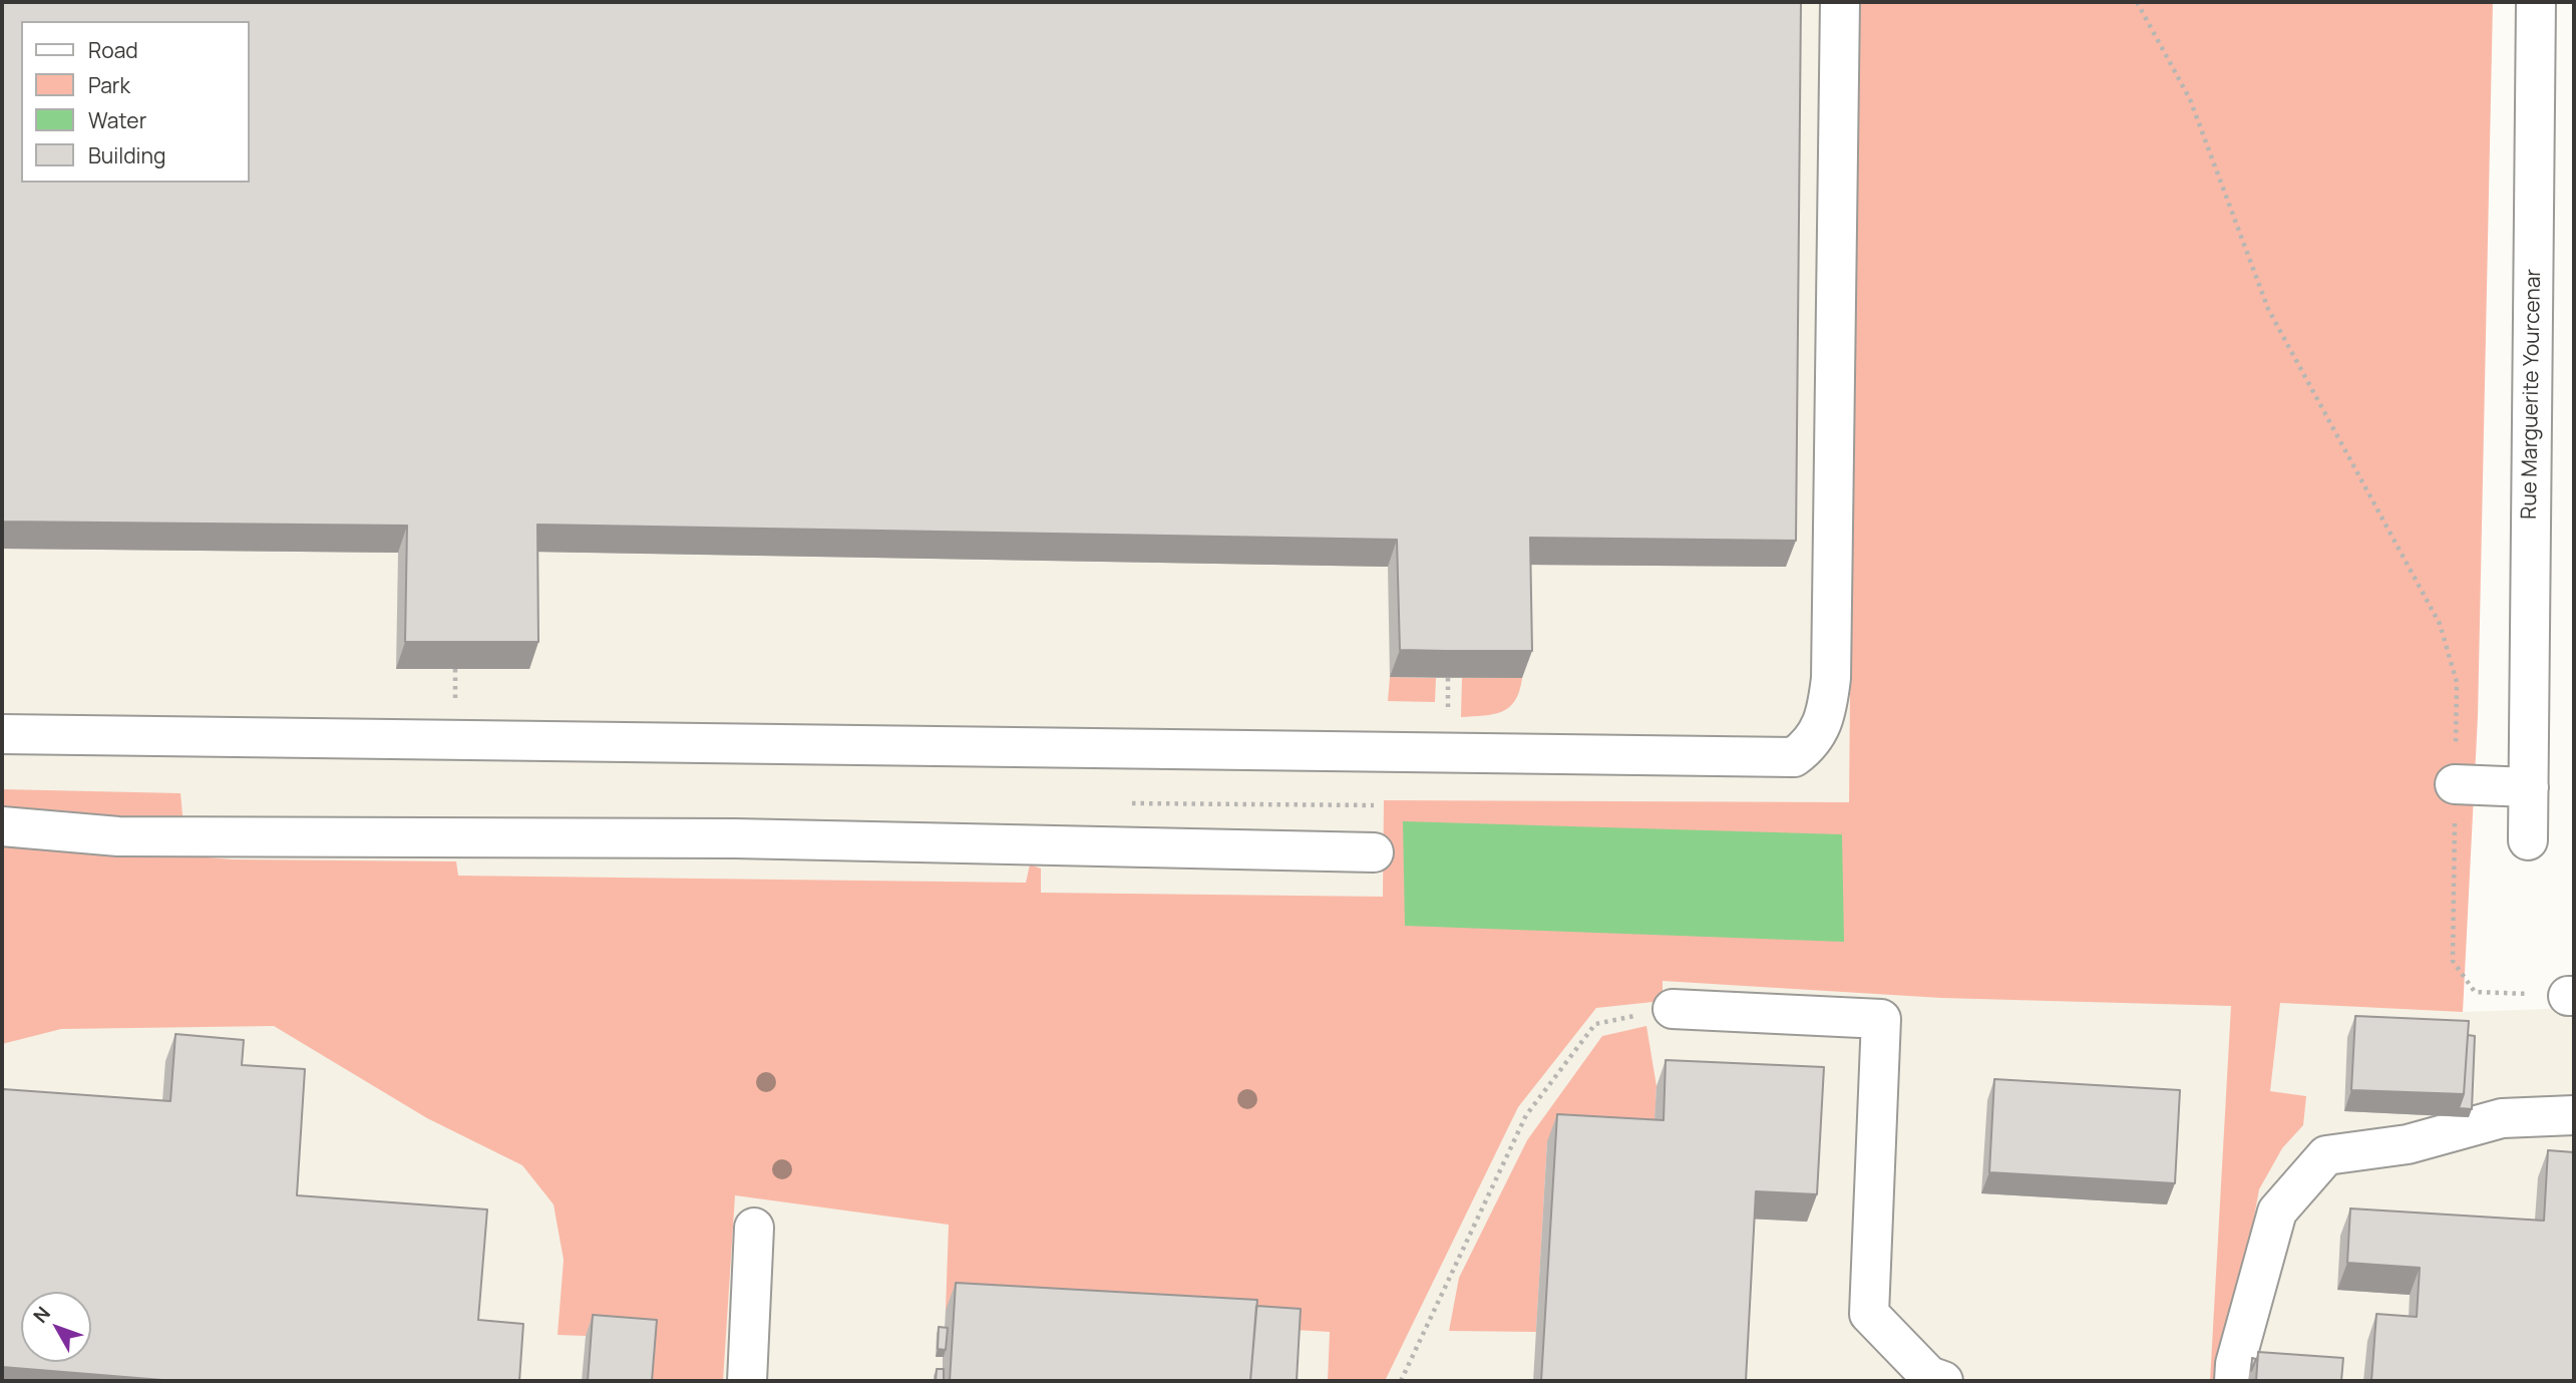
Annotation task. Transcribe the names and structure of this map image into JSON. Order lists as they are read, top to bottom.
{
  "streets": {
    "street": ["Rue Marguerite Yourcenar"]
  },
  "legend": [
    "Road",
    "Park",
    "Water",
    "Building"
  ],
  "north": "top left"
}
